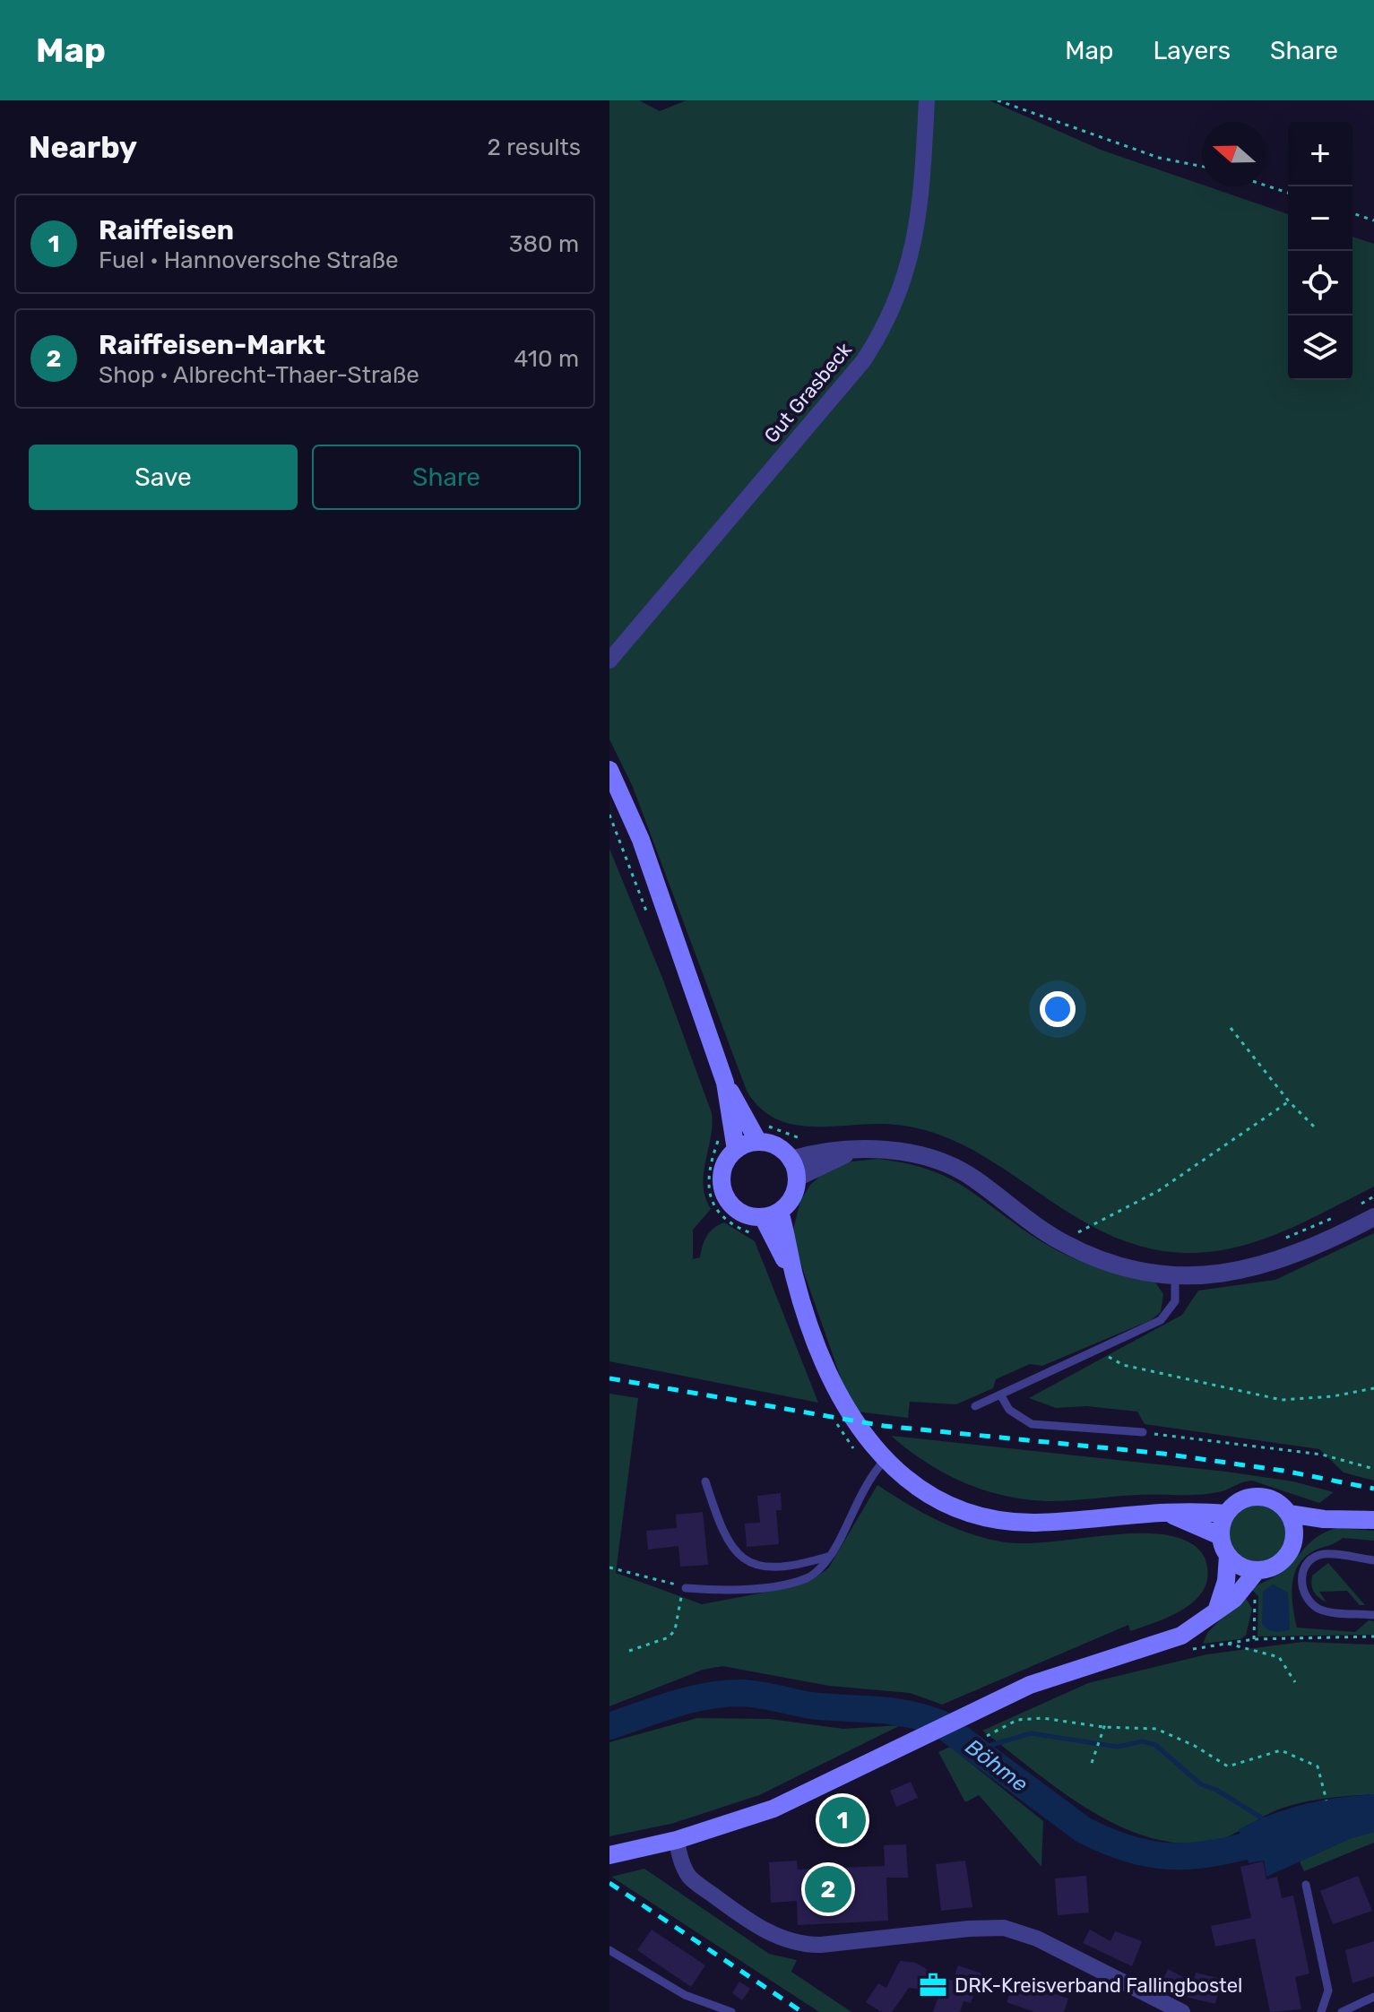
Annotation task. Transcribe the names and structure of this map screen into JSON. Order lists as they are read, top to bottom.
{
  "streets": {
    "street": ["Gut Grasbeck"]
  },
  "water": ["Böhme"],
  "places": {
    "office": ["DRK-Kreisverband Fallingbostel"]
  },
  "north": "left",
  "page": {
    "header": "Map",
    "nav": ["Map", "Layers", "Share"],
    "heading": ["Nearby", "2 results"],
    "map_buttons": ["+", "−"],
    "list": [
      {
        "mark": "1",
        "name": "Raiffeisen",
        "note": "Fuel · Hannoversche Straße",
        "value": "380 m"
      },
      {
        "mark": "2",
        "name": "Raiffeisen-Markt",
        "note": "Shop · Albrecht-Thaer-Straße",
        "value": "410 m"
      }
    ],
    "buttons": ["Save", "Share"],
    "pins": ["1", "2"]
  }
}
